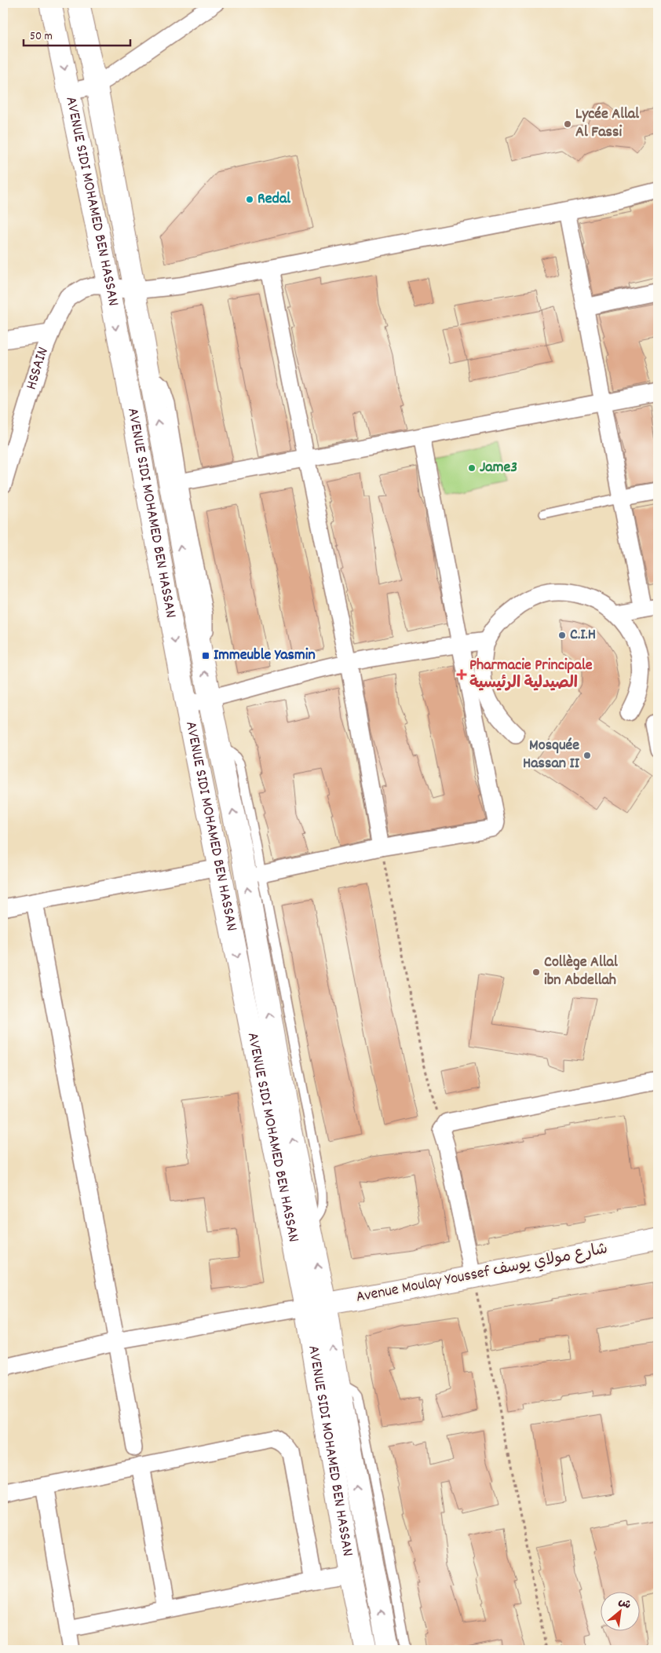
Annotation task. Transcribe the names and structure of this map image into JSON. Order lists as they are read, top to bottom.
{
  "streets": {
    "street": ["AVENUE SIDI MOHAMED BEN HASSAN", "HSSAIN", "Avenue Moulay Youssef شارع مولاي يوسف"]
  },
  "crossings": [
    ["AVENUE SIDI MOHAMED BEN HASSAN", "HSSAIN"],
    ["AVENUE SIDI MOHAMED BEN HASSAN", "Avenue Moulay Youssef شارع مولاي يوسف"]
  ],
  "places": {
    "other": [
      "Lycée Allal Al Fassi",
      "Redal",
      "Jame3",
      "C.I.H",
      "Mosquée Hassan II",
      "Collège Allal ibn Abdellah"
    ],
    "transit": ["Immeuble Yasmin"],
    "health": ["Pharmacie Principale الصيدلية الرئيسية"]
  },
  "scale_bar": "50 m",
  "north": "top right"
}
